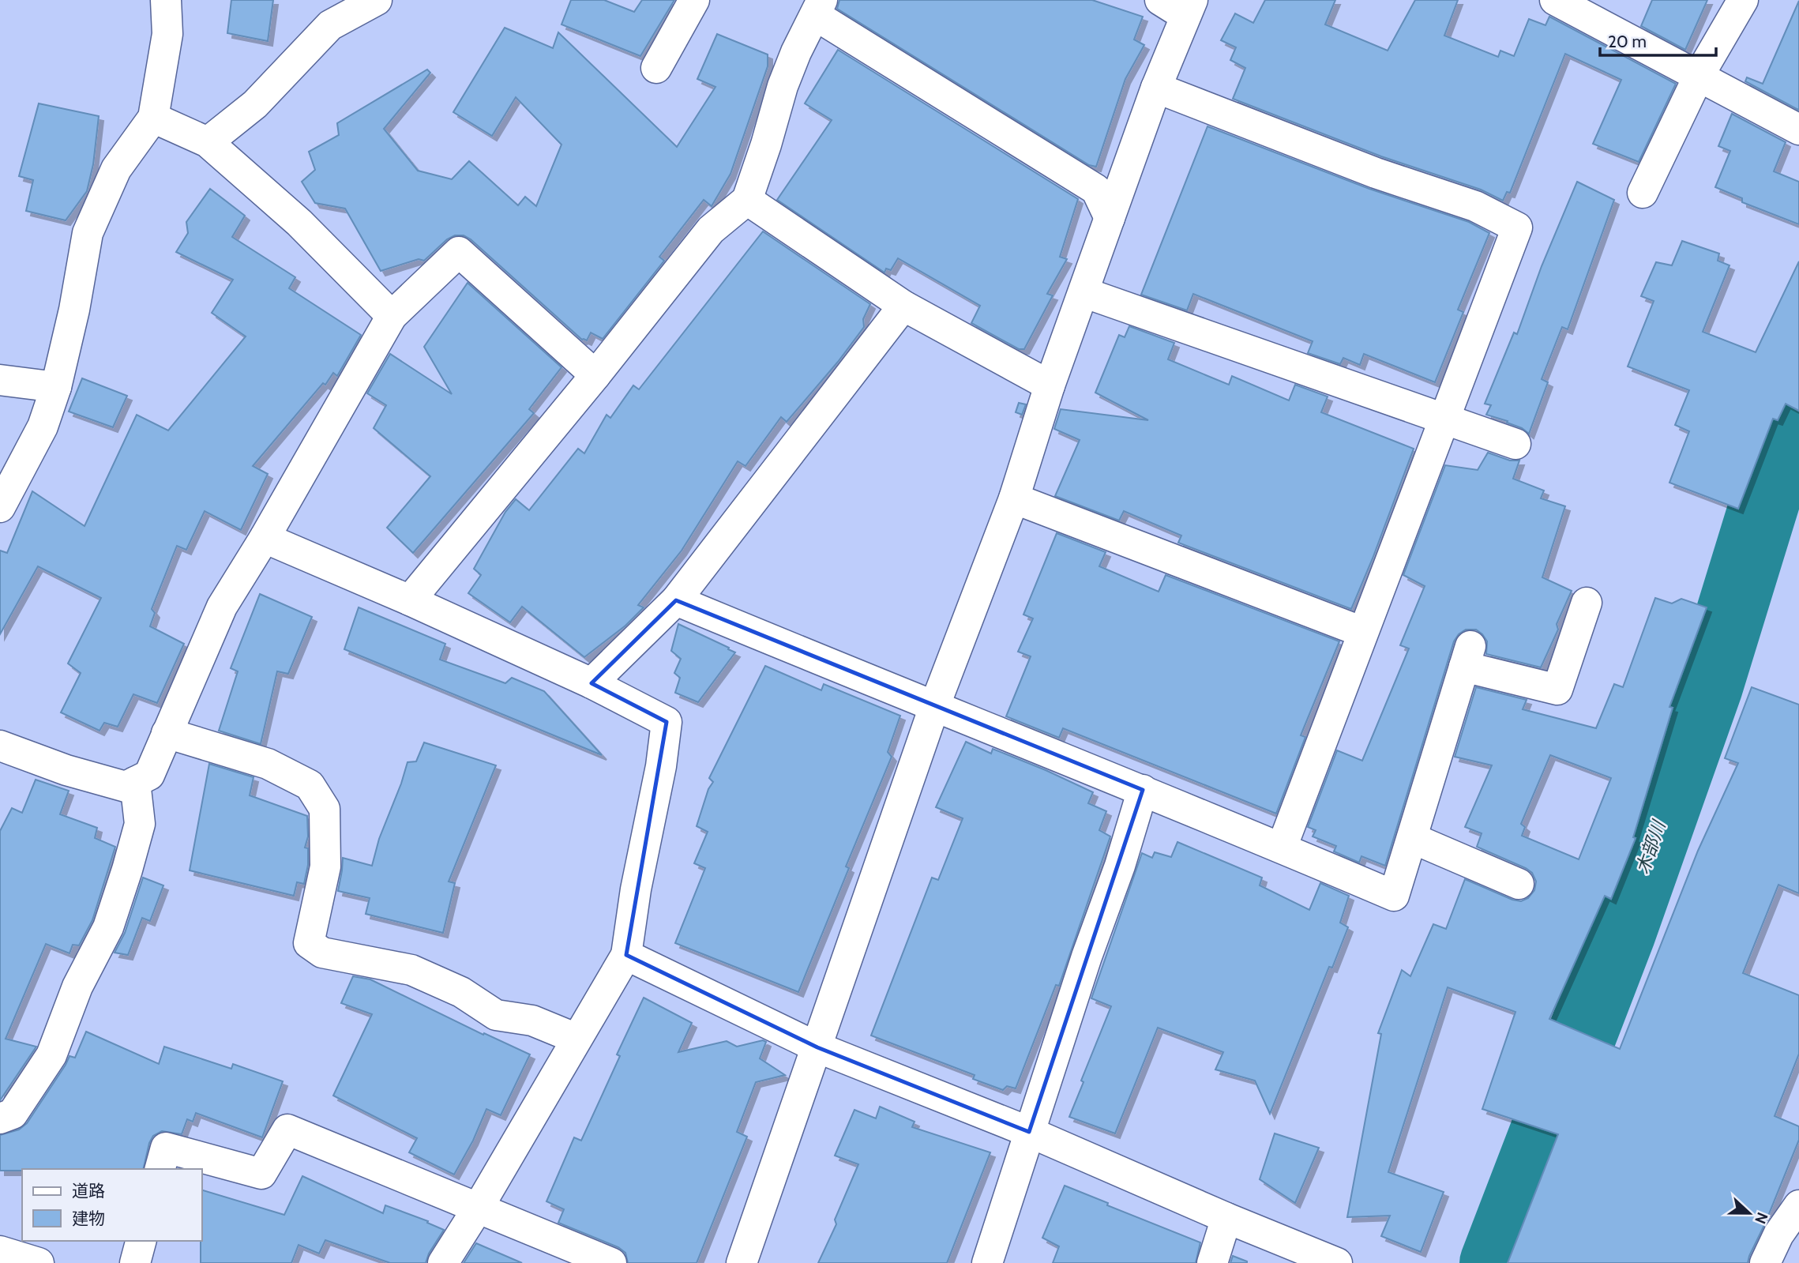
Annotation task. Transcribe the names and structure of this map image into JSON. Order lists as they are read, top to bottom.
{
  "water": ["木部川"],
  "legend": ["道路", "建物"],
  "scale_bar": "20 m",
  "north": "right"
}
